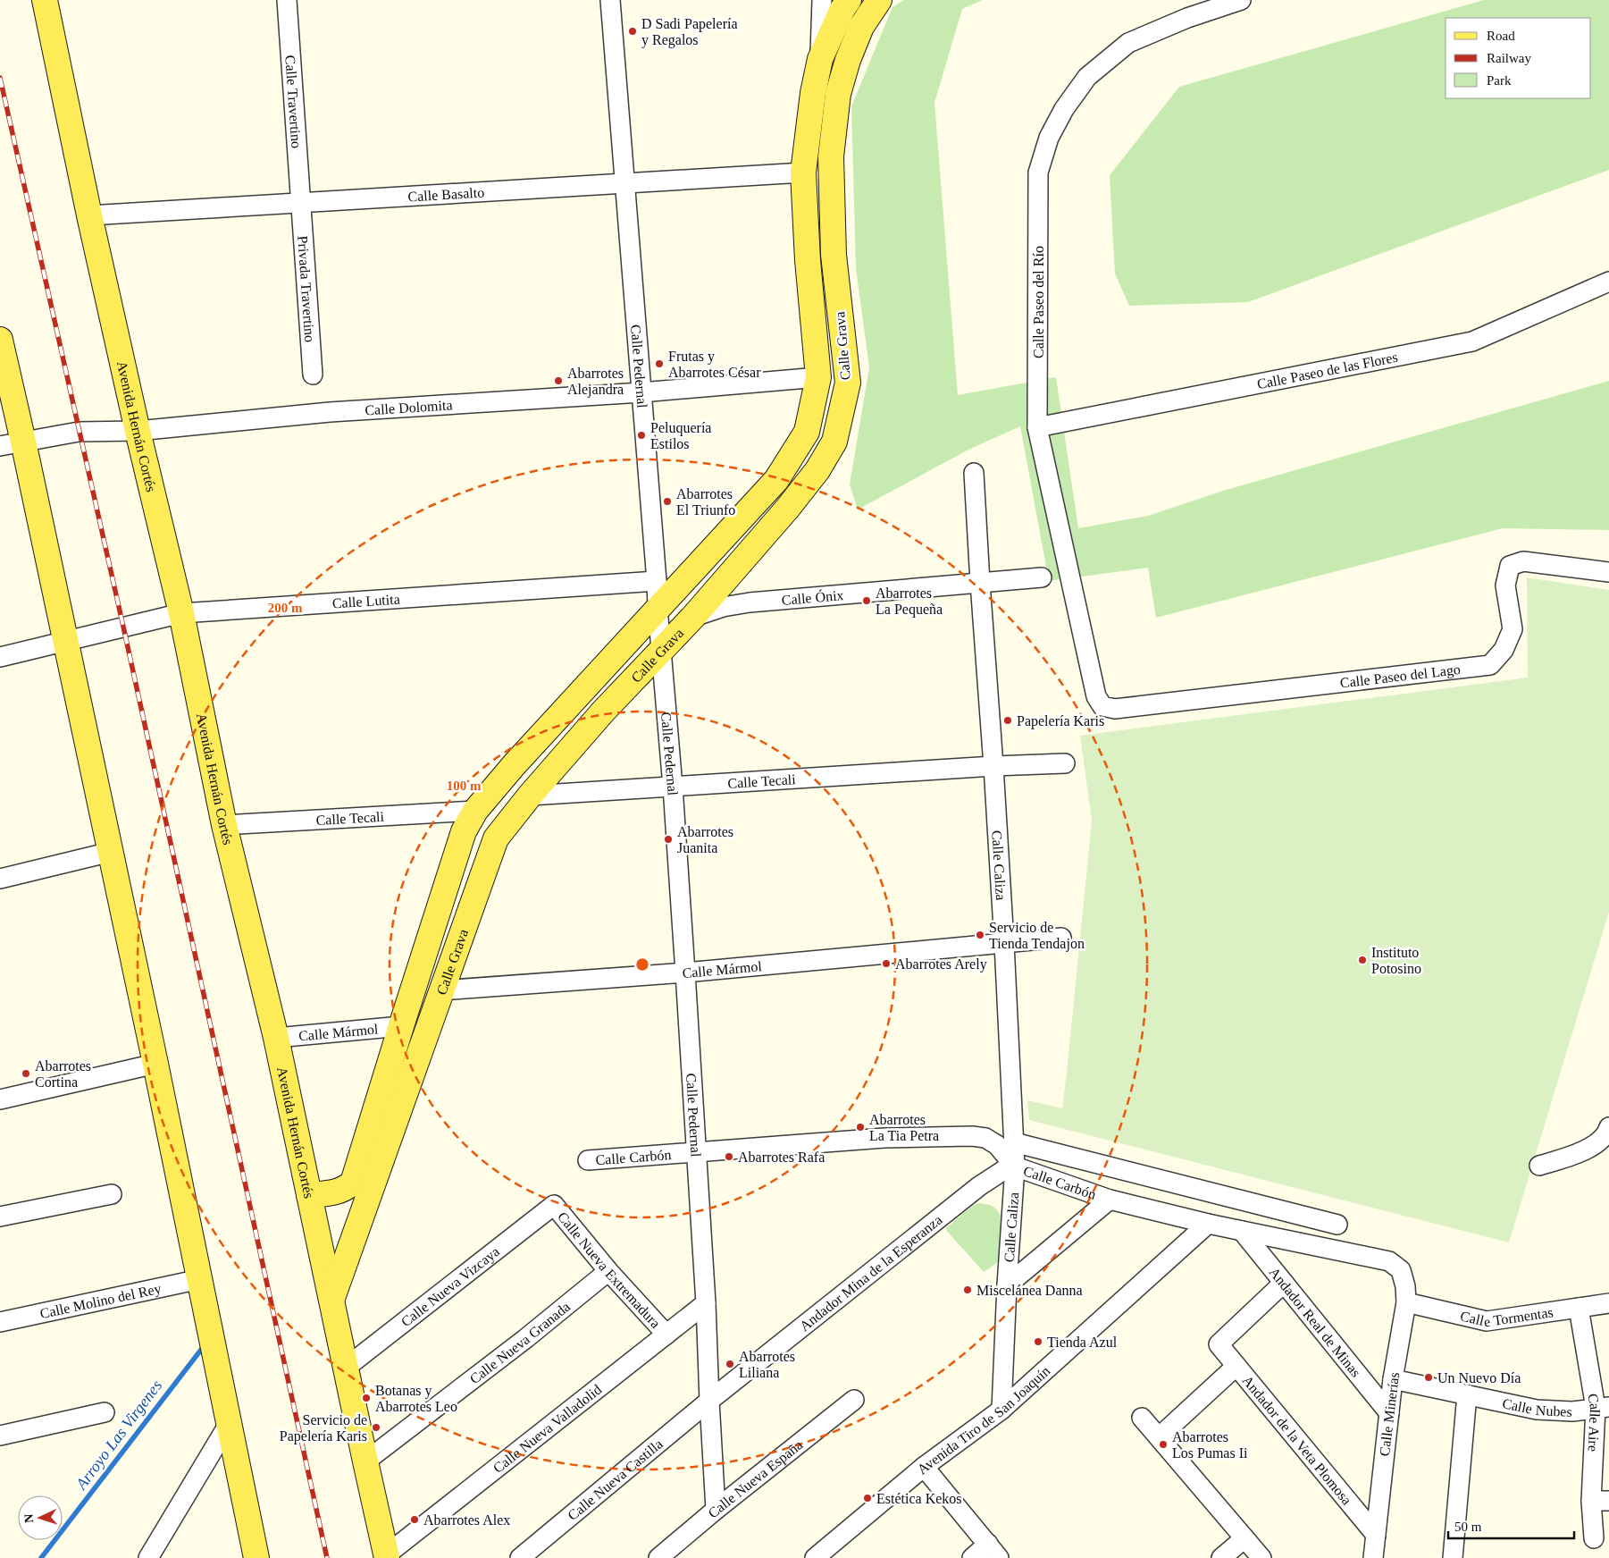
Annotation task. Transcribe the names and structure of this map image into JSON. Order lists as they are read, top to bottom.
{
  "streets": {
    "main road": ["Calle Grava", "Avenida Hernán Cortés"],
    "street": [
      "Calle Travertino",
      "Calle Basalto",
      "Privada Travertino",
      "Calle Paseo del Río",
      "Calle Pedernal",
      "Calle Paseo de las Flores",
      "Calle Dolomita",
      "Calle Ónix",
      "Calle Lutita",
      "Calle Paseo del Lago",
      "Calle Tecali",
      "Calle Caliza",
      "Calle Mármol",
      "Calle Carbón",
      "Calle Nueva Extremadura",
      "Andador Mina de la Esperanza",
      "Calle Nueva Vizcaya",
      "Calle Molino del Rey",
      "Calle Tormentas",
      "Andador Real de Minas",
      "Calle Nueva Granada",
      "Calle Nubes",
      "Calle Minerías",
      "Avenida Tiro de San Joaquín",
      "Calle Aire",
      "Calle Nueva Valladolid",
      "Andador de la Veta Plomosa",
      "Calle Nueva España",
      "Calle Nueva Castilla"
    ]
  },
  "crossings": [
    ["Calle Travertino", "Calle Basalto"],
    ["Calle Travertino", "Privada Travertino"],
    ["Calle Basalto", "Privada Travertino"],
    ["Calle Basalto", "Calle Grava"],
    ["Calle Basalto", "Calle Pedernal"],
    ["Calle Basalto", "Avenida Hernán Cortés"],
    ["Calle Paseo del Río", "Calle Paseo de las Flores"],
    ["Calle Paseo del Río", "Calle Paseo del Lago"],
    ["Calle Grava", "Calle Pedernal"],
    ["Calle Grava", "Calle Dolomita"],
    ["Calle Grava", "Avenida Hernán Cortés"],
    ["Calle Grava", "Calle Ónix"],
    ["Calle Grava", "Calle Tecali"],
    ["Calle Grava", "Calle Mármol"],
    ["Calle Pedernal", "Calle Dolomita"],
    ["Calle Pedernal", "Calle Lutita"],
    ["Calle Pedernal", "Calle Tecali"],
    ["Calle Pedernal", "Calle Mármol"],
    ["Calle Pedernal", "Calle Carbón"],
    ["Calle Pedernal", "Andador Mina de la Esperanza"],
    ["Calle Pedernal", "Calle Nueva Valladolid"],
    ["Calle Pedernal", "Calle Nueva España"],
    ["Calle Pedernal", "Calle Nueva Castilla"],
    ["Calle Dolomita", "Avenida Hernán Cortés"],
    ["Avenida Hernán Cortés", "Calle Lutita"],
    ["Avenida Hernán Cortés", "Calle Tecali"],
    ["Avenida Hernán Cortés", "Calle Mármol"],
    ["Avenida Hernán Cortés", "Calle Nueva Vizcaya"],
    ["Avenida Hernán Cortés", "Calle Nueva Granada"],
    ["Avenida Hernán Cortés", "Calle Nueva Valladolid"],
    ["Calle Ónix", "Calle Caliza"],
    ["Calle Tecali", "Calle Caliza"],
    ["Calle Caliza", "Calle Mármol"],
    ["Calle Caliza", "Calle Carbón"],
    ["Calle Caliza", "Andador Mina de la Esperanza"],
    ["Calle Caliza", "Avenida Tiro de San Joaquín"],
    ["Calle Carbón", "Andador Mina de la Esperanza"],
    ["Calle Carbón", "Andador Real de Minas"],
    ["Calle Carbón", "Calle Minerías"],
    ["Calle Carbón", "Avenida Tiro de San Joaquín"],
    ["Calle Nueva Extremadura", "Calle Nueva Vizcaya"],
    ["Calle Nueva Extremadura", "Calle Nueva Granada"],
    ["Calle Nueva Extremadura", "Calle Nueva Valladolid"],
    ["Andador Mina de la Esperanza", "Calle Nueva Castilla"],
    ["Calle Tormentas", "Calle Minerías"],
    ["Calle Tormentas", "Calle Aire"],
    ["Andador Real de Minas", "Calle Minerías"],
    ["Andador Real de Minas", "Andador de la Veta Plomosa"],
    ["Calle Nubes", "Calle Minerías"],
    ["Calle Nubes", "Calle Aire"],
    ["Calle Minerías", "Andador de la Veta Plomosa"]
  ],
  "water": ["Arroyo Las Virgenes"],
  "places": [
    "D Sadi Papelería y Regalos",
    "Frutas y Abarrotes César",
    "Abarrotes Alejandra",
    "Peluquería Estilos",
    "Abarrotes El Triunfo",
    "Abarrotes La Pequeña",
    "Papelería Karis",
    "Abarrotes Juanita",
    "Servicio de Tienda Tendajon",
    "Instituto Potosino",
    "Abarrotes Arely",
    "Abarrotes Cortina",
    "Abarrotes La Tia Petra",
    "Abarrotes Rafa",
    "Miscelánea Danna",
    "Tienda Azul",
    "Abarrotes Liliana",
    "Un Nuevo Día",
    "Botanas y Abarrotes Leo",
    "Servicio de Papelería Karis",
    "Abarrotes Los Pumas Ii",
    "Estética Kekos",
    "Abarrotes Alex"
  ],
  "legend": ["Road", "Railway", "Park"],
  "scale_bar": "50 m",
  "north": "left",
  "rings": ["200 m", "100 m"]
}
